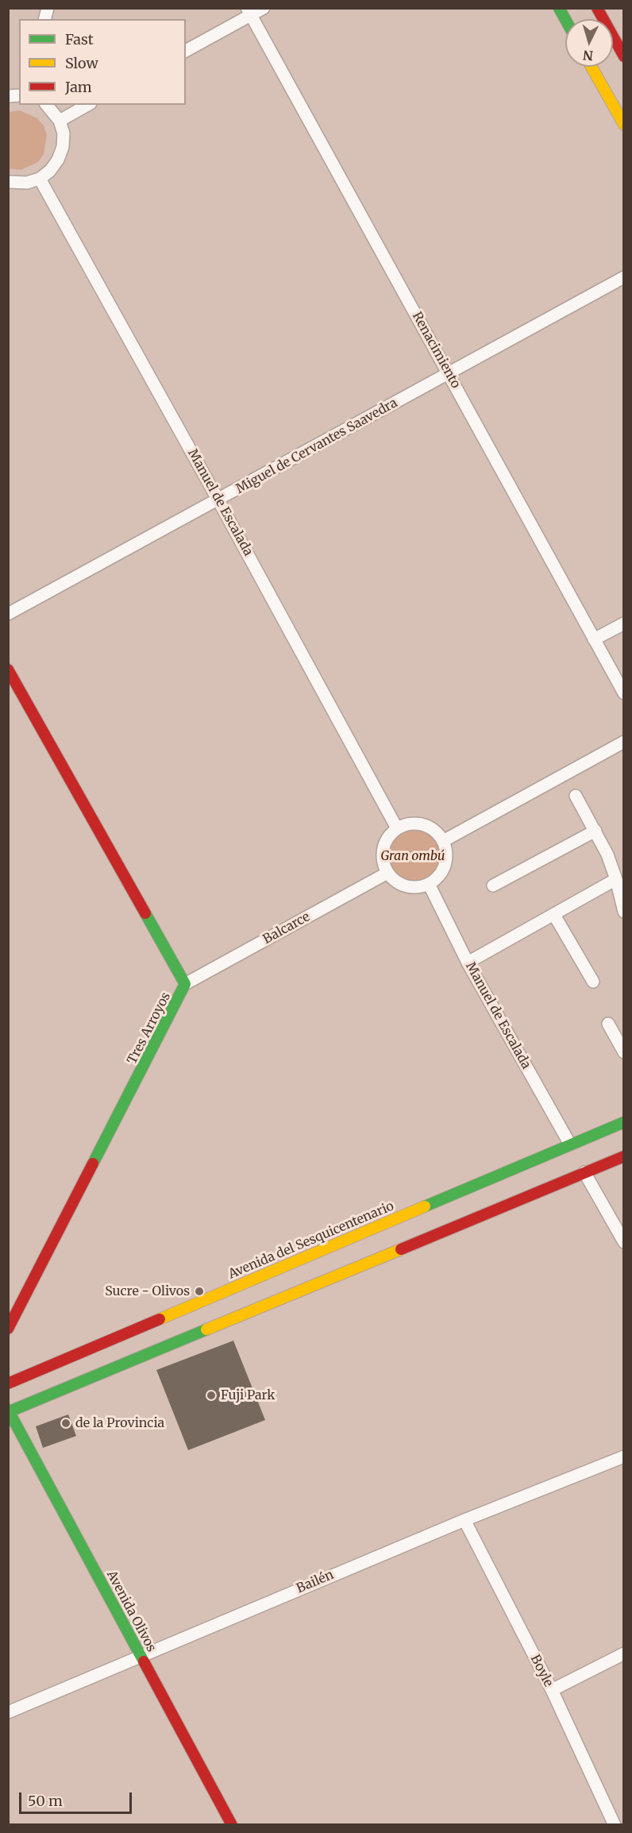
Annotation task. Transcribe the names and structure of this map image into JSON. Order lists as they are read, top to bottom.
{
  "streets": {
    "street": [
      "Renacimiento",
      "Miguel de Cervantes Saavedra",
      "Manuel de Escalada",
      "Balcarce",
      "Tres Arroyos",
      "Avenida del Sesquicentenario",
      "Bailén",
      "Avenida Olivos",
      "Boyle"
    ]
  },
  "crossings": [
    ["Renacimiento", "Miguel de Cervantes Saavedra"],
    ["Miguel de Cervantes Saavedra", "Manuel de Escalada"],
    ["Manuel de Escalada", "Balcarce"],
    ["Manuel de Escalada", "Avenida del Sesquicentenario"],
    ["Balcarce", "Tres Arroyos"],
    ["Bailén", "Avenida Olivos"],
    ["Bailén", "Boyle"]
  ],
  "parks": ["Gran ombú"],
  "places": ["Sucre - Olivos", "Fuji Park", "de la Provincia"],
  "legend": ["Fast", "Slow", "Jam"],
  "scale_bar": "50 m",
  "north": "bottom"
}
